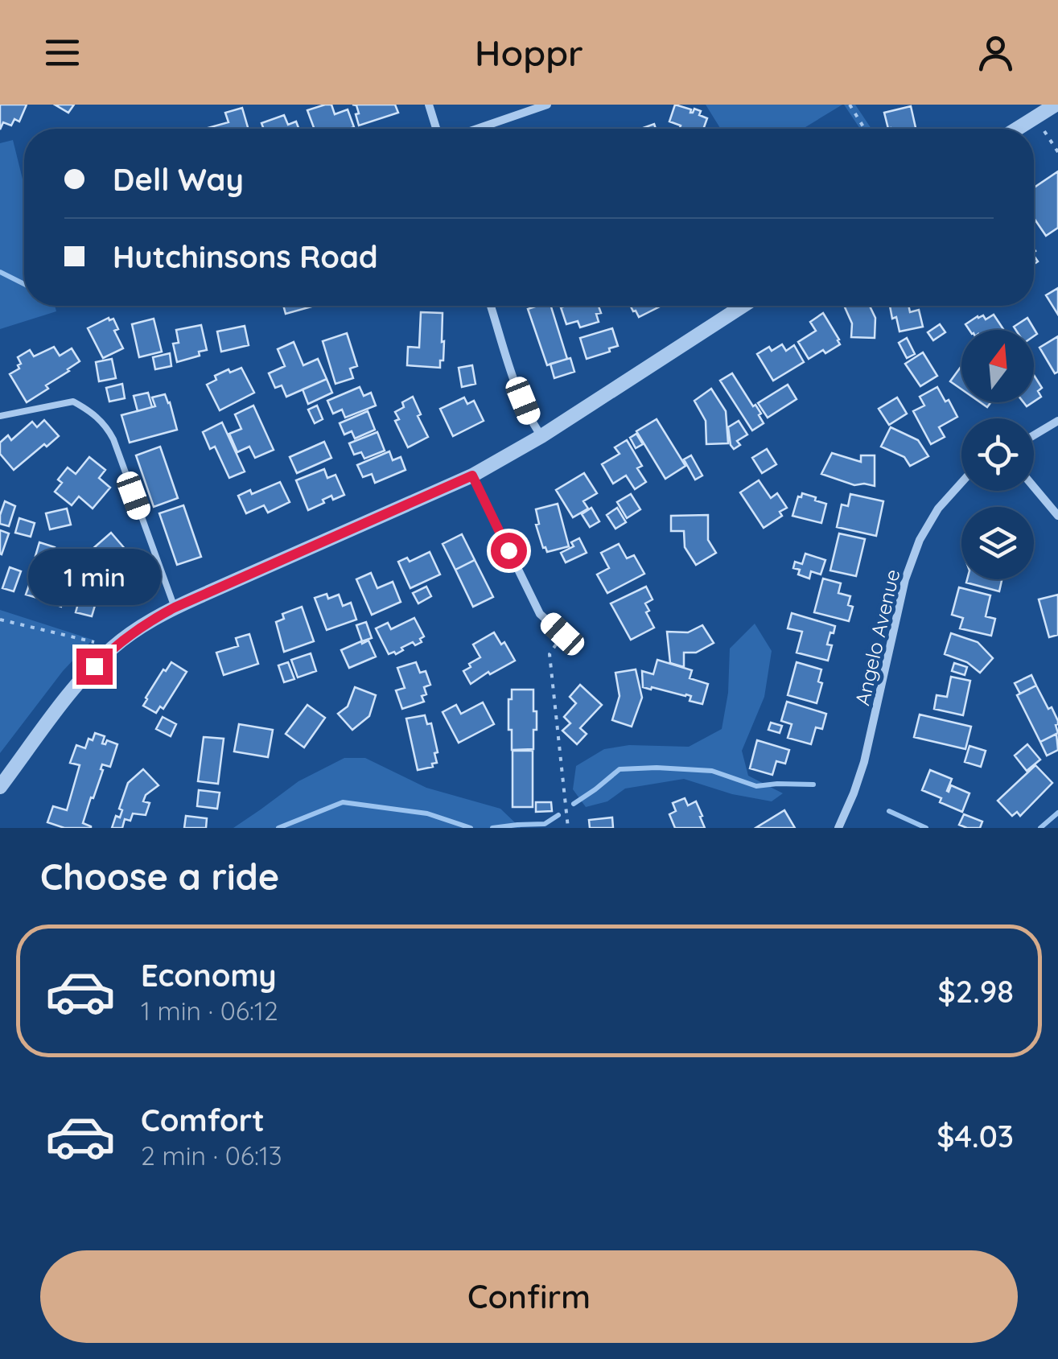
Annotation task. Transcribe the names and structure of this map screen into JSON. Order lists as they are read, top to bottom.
{
  "streets": {
    "street": ["Angelo Avenue"]
  },
  "north": "top",
  "page": {
    "header": "Hoppr",
    "banner": ["Dell Way", "Hutchinsons Road"],
    "bubble": "1 min",
    "heading": "Choose a ride",
    "list": [
      {
        "name": "Economy",
        "note": "1 min · 06:12",
        "value": "$2.98"
      },
      {
        "name": "Comfort",
        "note": "2 min · 06:13",
        "value": "$4.03"
      }
    ],
    "buttons": "Confirm"
  }
}
